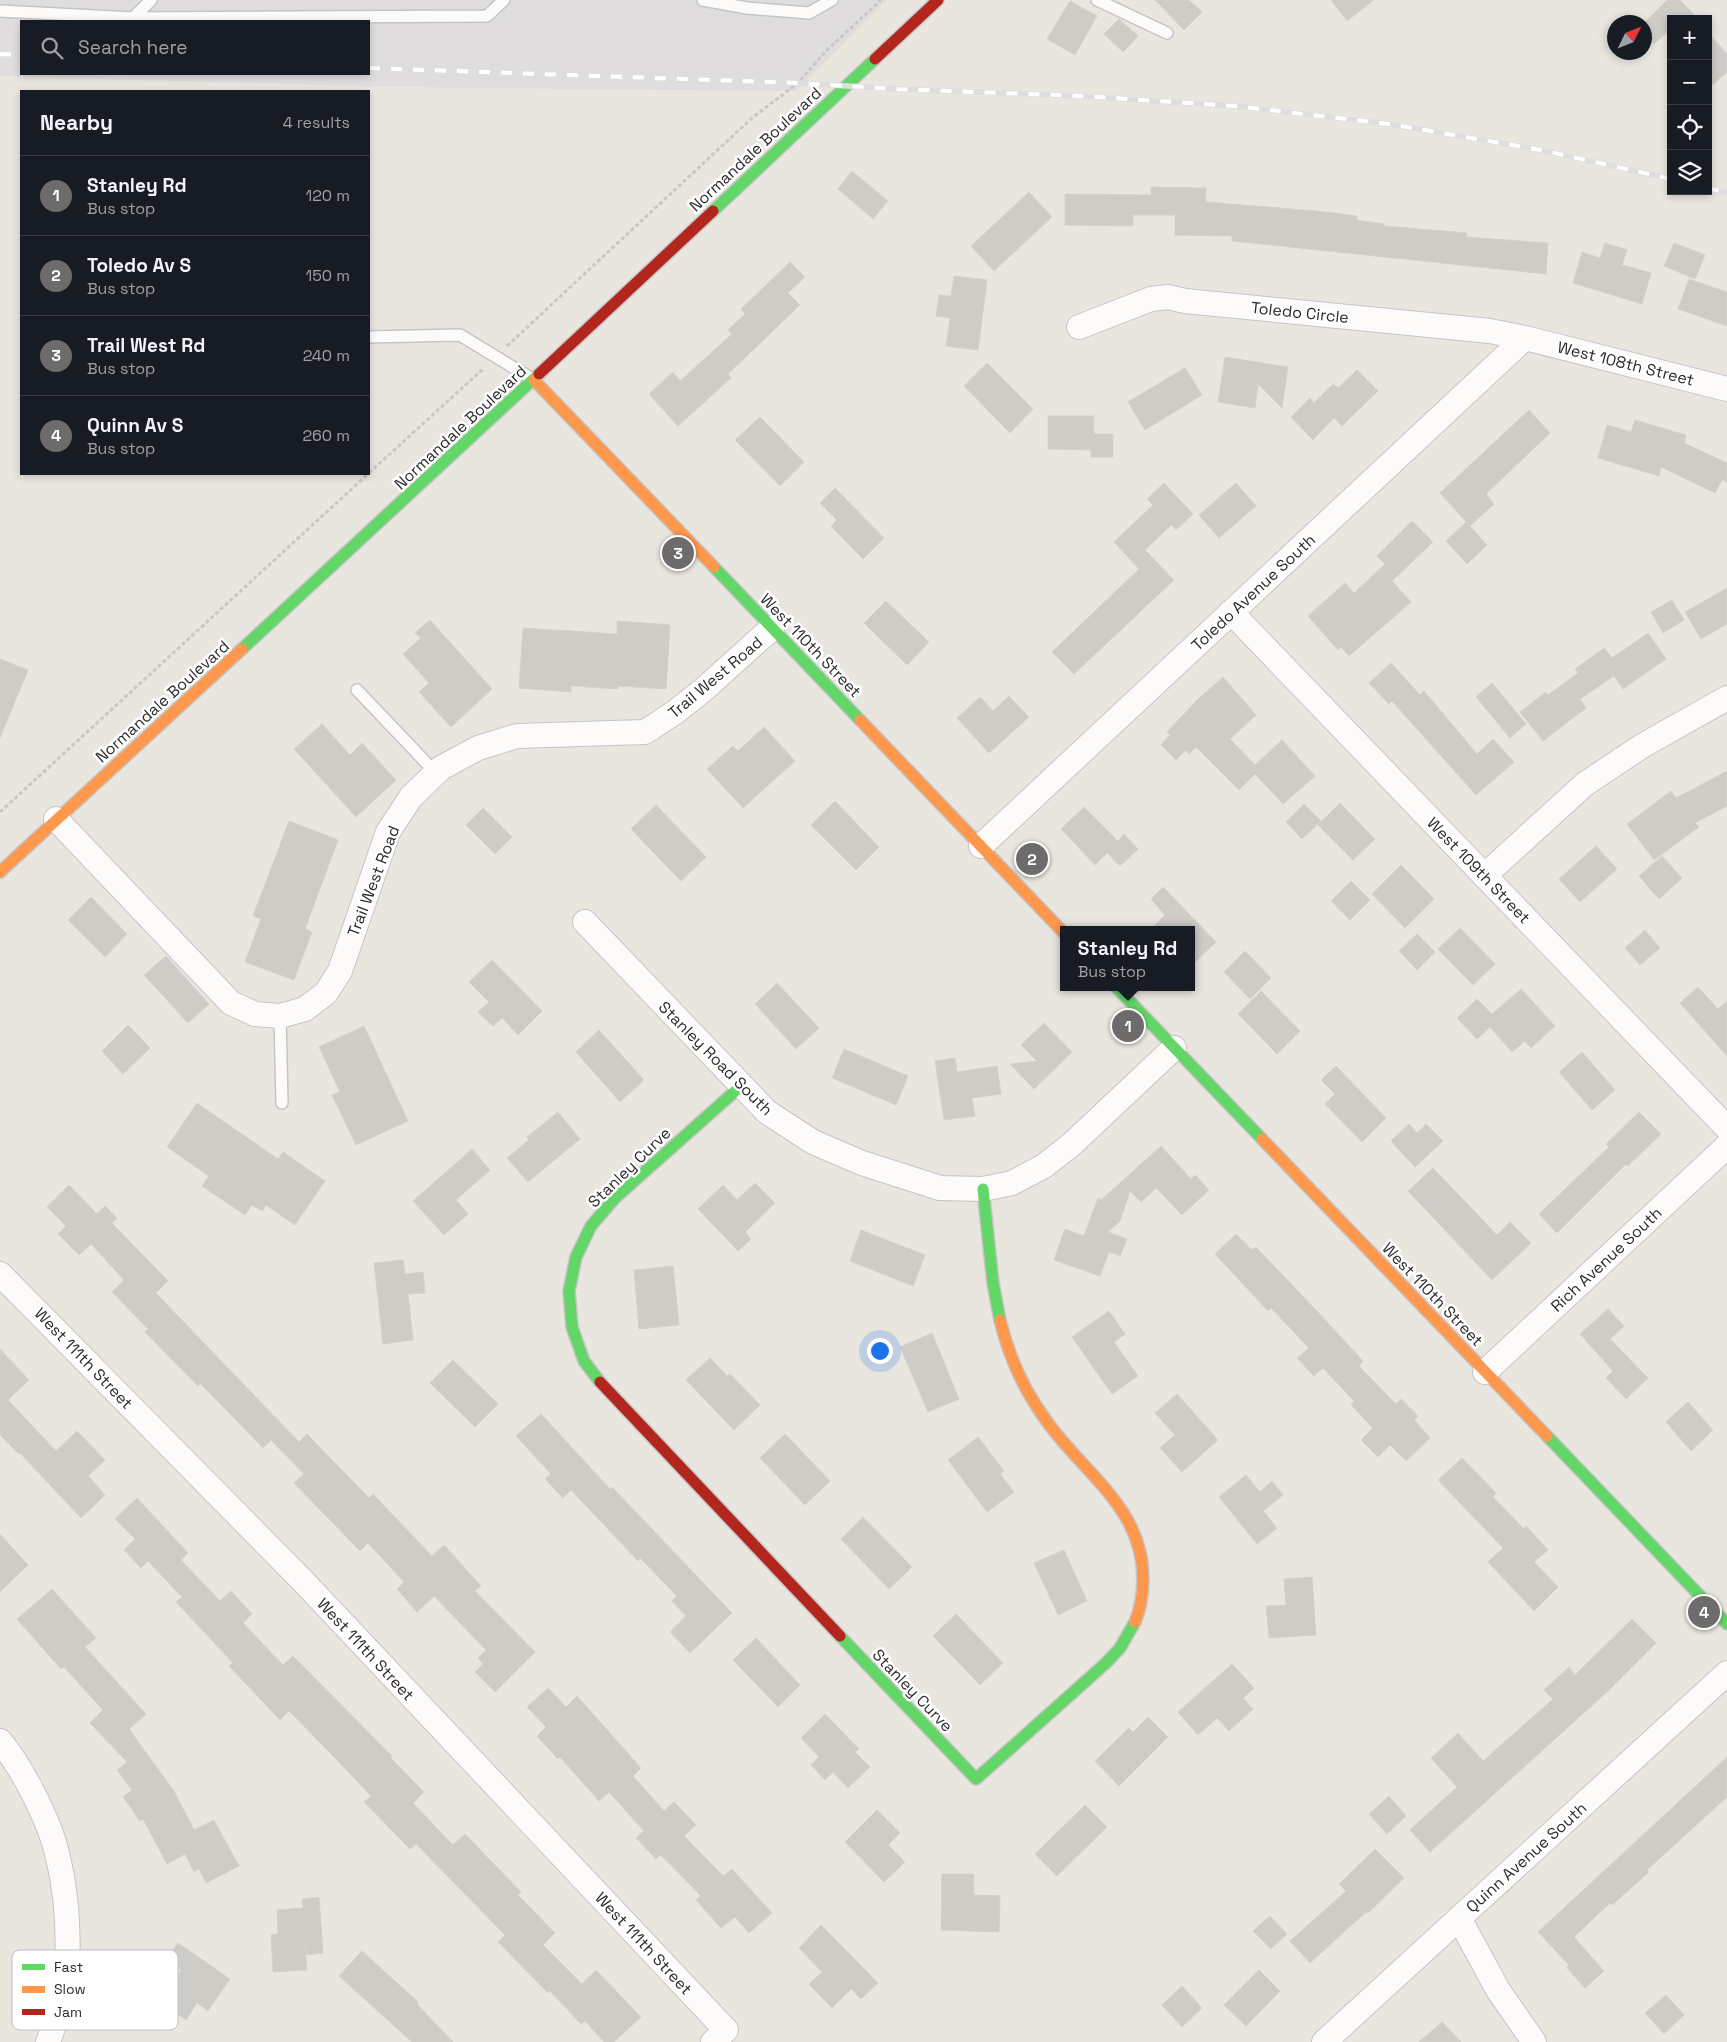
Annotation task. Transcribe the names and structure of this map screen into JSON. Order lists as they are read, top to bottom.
{
  "streets": {
    "street": [
      "Normandale Boulevard",
      "Toledo Circle",
      "West 108th Street",
      "Toledo Avenue South",
      "West 110th Street",
      "Trail West Road",
      "West 109th Street",
      "Stanley Road South",
      "Stanley Curve",
      "Rich Avenue South",
      "West 111th Street",
      "Quinn Avenue South"
    ]
  },
  "crossings": [
    ["Normandale Boulevard", "West 110th Street"],
    ["Normandale Boulevard", "Trail West Road"],
    ["Toledo Circle", "West 108th Street"],
    ["Toledo Circle", "Toledo Avenue South"],
    ["West 108th Street", "Toledo Avenue South"],
    ["Toledo Avenue South", "West 110th Street"],
    ["Toledo Avenue South", "West 109th Street"],
    ["West 110th Street", "Trail West Road"],
    ["West 110th Street", "Stanley Road South"],
    ["West 110th Street", "Rich Avenue South"],
    ["Stanley Road South", "Stanley Curve"]
  ],
  "legend": ["Fast", "Slow", "Jam"],
  "north": "top right",
  "page": {
    "map_buttons": ["+", "−"],
    "search": "Search here",
    "heading": ["Nearby", "4 results"],
    "list": [
      {
        "mark": "1",
        "name": "Stanley Rd",
        "note": "Bus stop",
        "value": "120 m"
      },
      {
        "mark": "2",
        "name": "Toledo Av S",
        "note": "Bus stop",
        "value": "150 m"
      },
      {
        "mark": "3",
        "name": "Trail West Rd",
        "note": "Bus stop",
        "value": "240 m"
      },
      {
        "mark": "4",
        "name": "Quinn Av S",
        "note": "Bus stop",
        "value": "260 m"
      }
    ],
    "pins": [
      "3",
      "2",
      "1",
      "4"
    ],
    "popup": ["Stanley Rd", "Bus stop"]
  }
}
